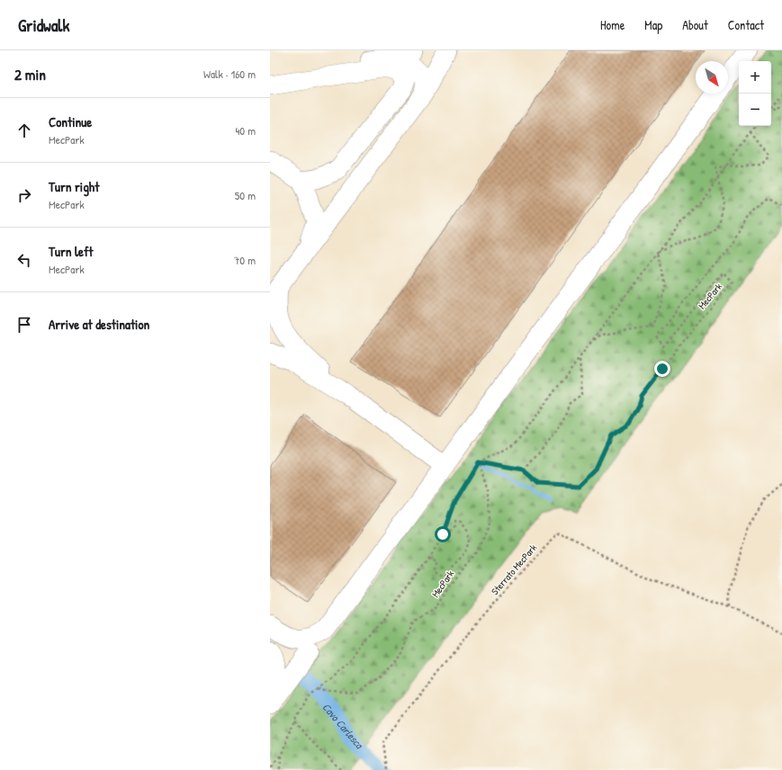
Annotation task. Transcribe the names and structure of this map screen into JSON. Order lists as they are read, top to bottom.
{
  "streets": {
    "path": ["MecPark", "Sterrato MecPark"]
  },
  "water": ["Cavo Carlesca"],
  "north": "bottom right",
  "page": {
    "header": "Gridwalk",
    "nav": [
      "Home",
      "Map",
      "About",
      "Contact"
    ],
    "heading": ["2 min", "Walk · 160 m"],
    "map_buttons": ["+", "−"],
    "list": [
      ["Continue", "MecPark", "40 m"],
      ["Turn right", "MecPark", "50 m"],
      ["Turn left", "MecPark", "70 m"],
      "Arrive at destination"
    ]
  }
}
